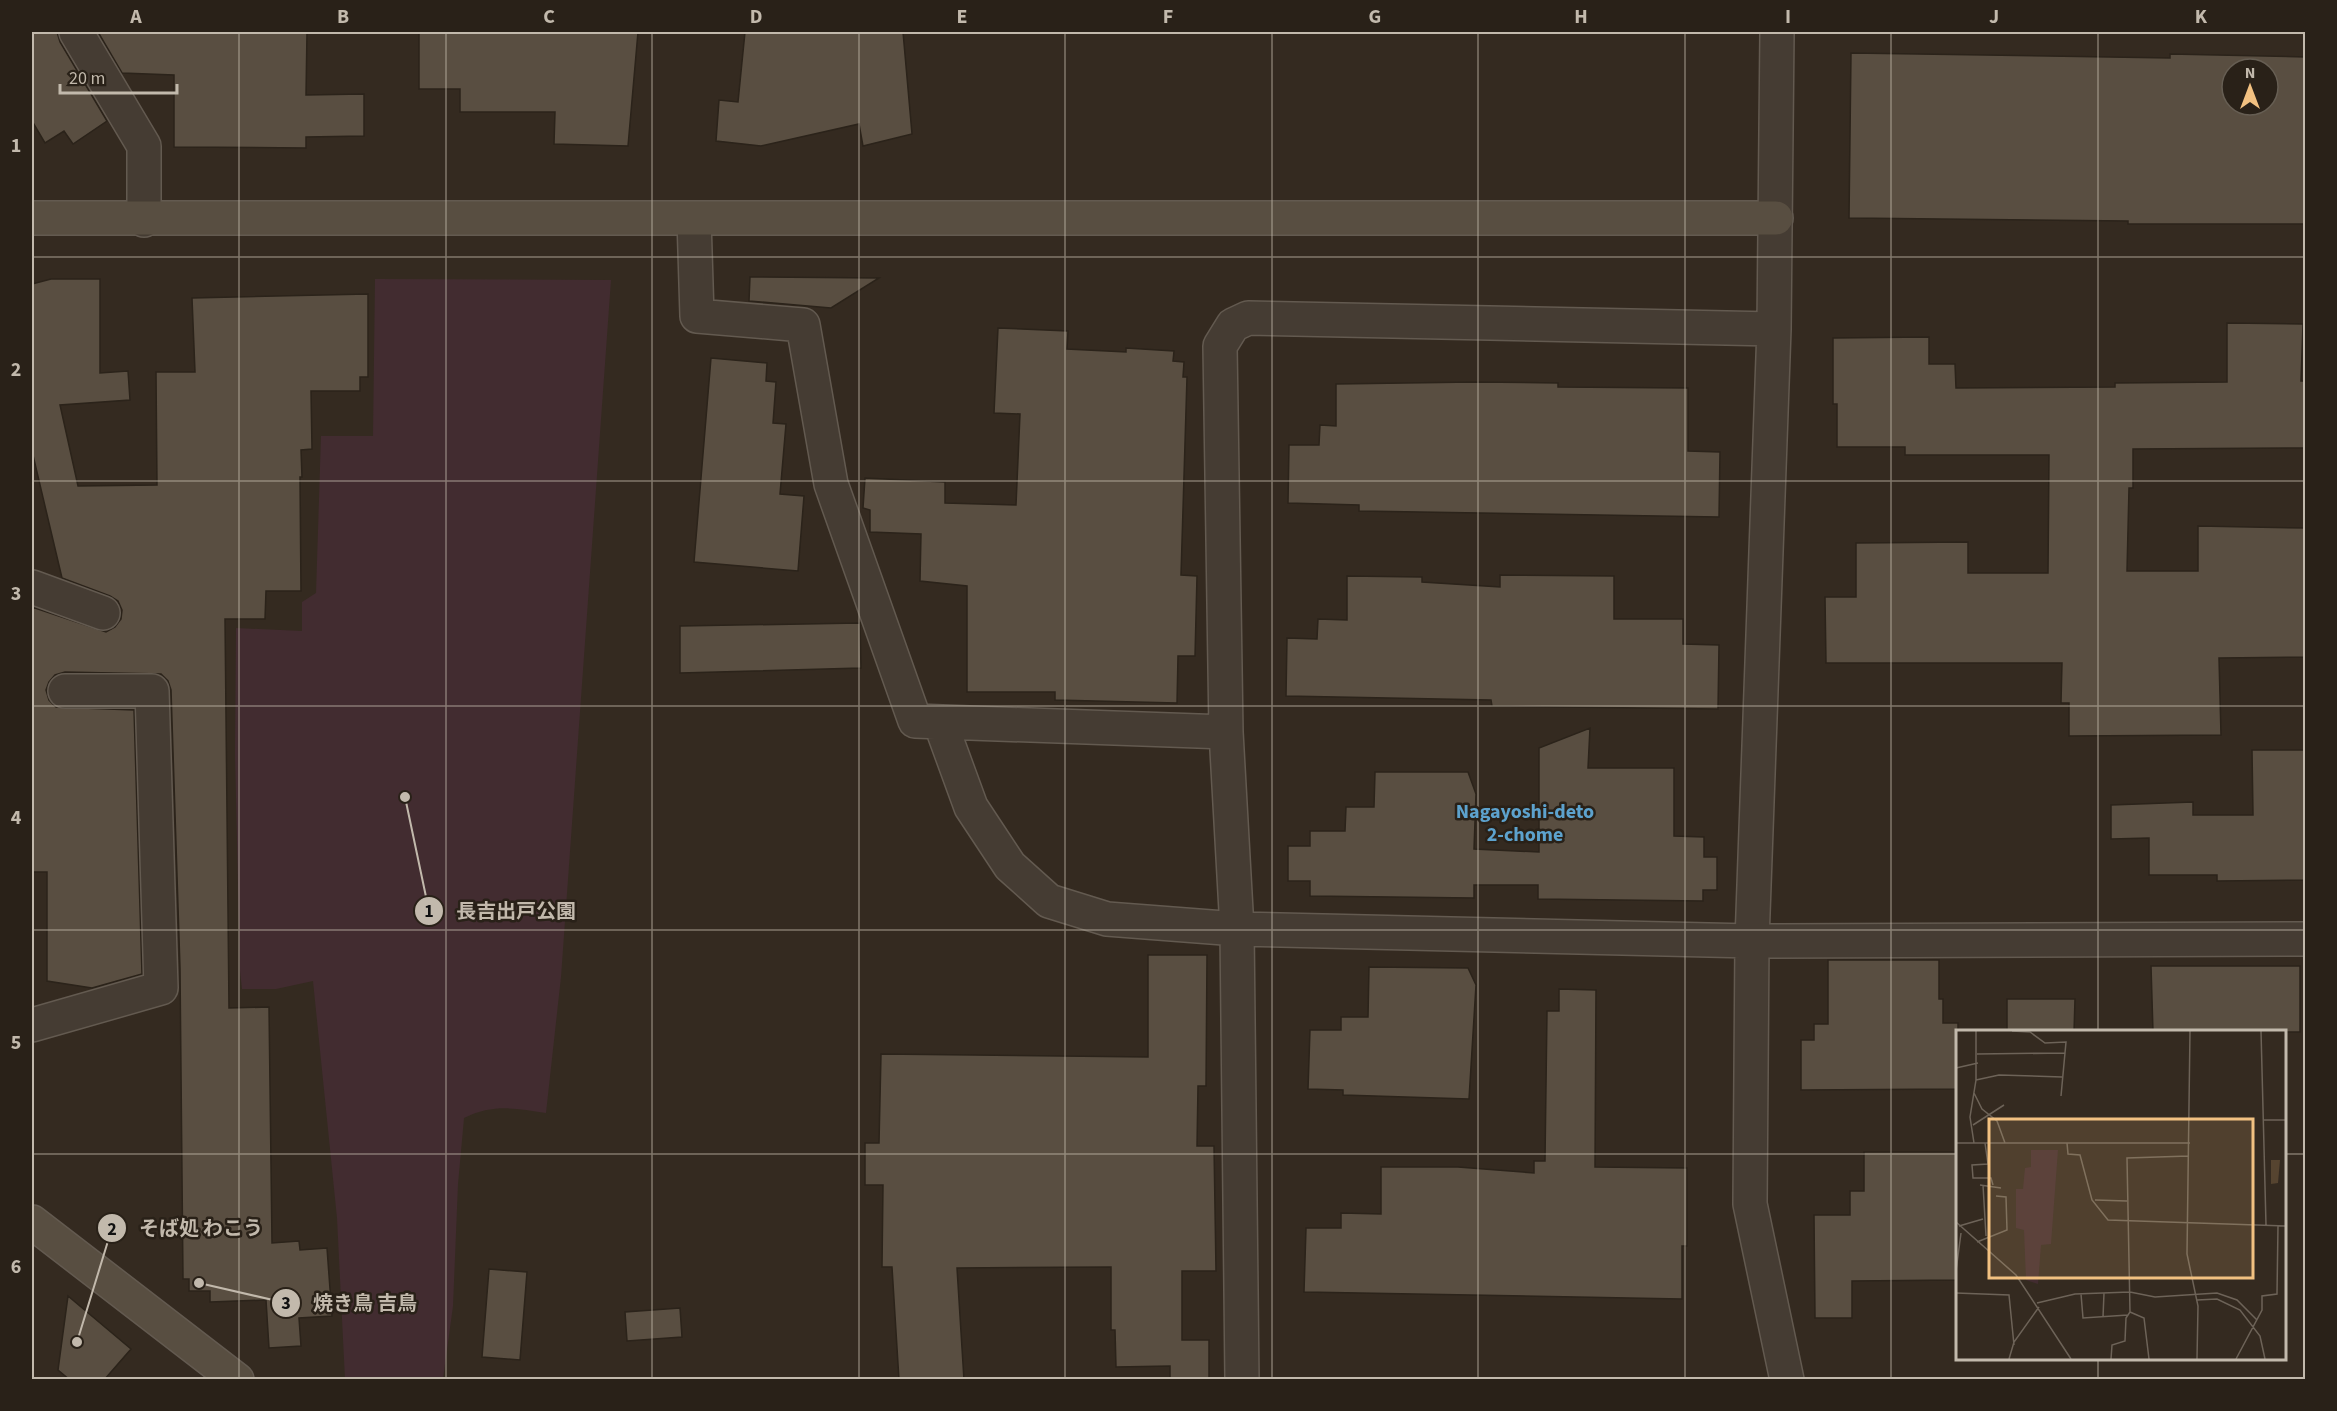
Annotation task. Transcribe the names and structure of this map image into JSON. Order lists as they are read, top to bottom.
{
  "districts": ["Nagayoshi-deto 2-chome"],
  "places": ["長吉出戸公園", "焼き鳥 吉鳥", "そば処 わこう"],
  "scale_bar": "20 m",
  "north": "top",
  "grid": {
    "columns": [
      "A",
      "B",
      "C",
      "D",
      "E",
      "F",
      "G",
      "H",
      "I",
      "J",
      "K"
    ],
    "rows": [
      "1",
      "2",
      "3",
      "4",
      "5",
      "6"
    ]
  }
}
